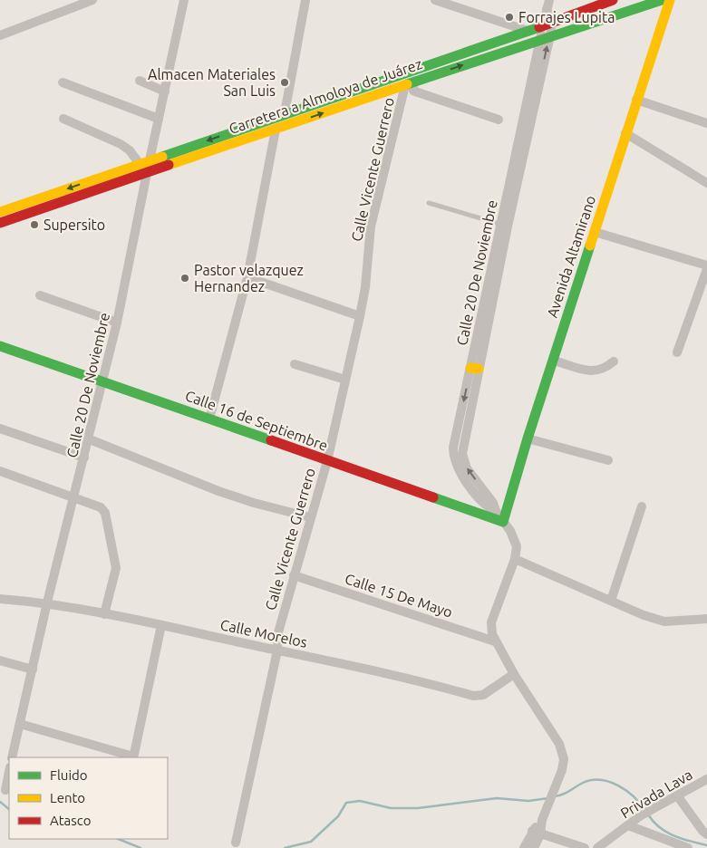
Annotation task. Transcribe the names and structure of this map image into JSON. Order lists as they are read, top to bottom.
{
  "streets": {
    "main road": ["Carretera a Almoloya de Juárez", "Avenida Altamirano", "Calle 16 de Septiembre"],
    "street": [
      "Calle Vicente Guerrero",
      "Calle 20 De Noviembre",
      "Calle 15 De Mayo",
      "Calle Morelos",
      "Privada Lava"
    ]
  },
  "crossings": [
    ["Carretera a Almoloya de Juárez", "Calle Vicente Guerrero"],
    ["Carretera a Almoloya de Juárez", "Calle 20 De Noviembre"],
    ["Calle Vicente Guerrero", "Calle 16 de Septiembre"],
    ["Calle Vicente Guerrero", "Calle 15 De Mayo"],
    ["Calle Vicente Guerrero", "Calle Morelos"],
    ["Avenida Altamirano", "Calle 20 De Noviembre"],
    ["Avenida Altamirano", "Calle 16 de Septiembre"],
    ["Calle 20 De Noviembre", "Calle 16 de Septiembre"],
    ["Calle 20 De Noviembre", "Calle 15 De Mayo"],
    ["Calle 20 De Noviembre", "Calle Morelos"]
  ],
  "places": [
    "Forrajes Lupita",
    "Almacen Materiales San Luis",
    "Supersito",
    "Pastor velazquez Hernandez"
  ],
  "legend": ["Fluido", "Lento", "Atasco"]
}
